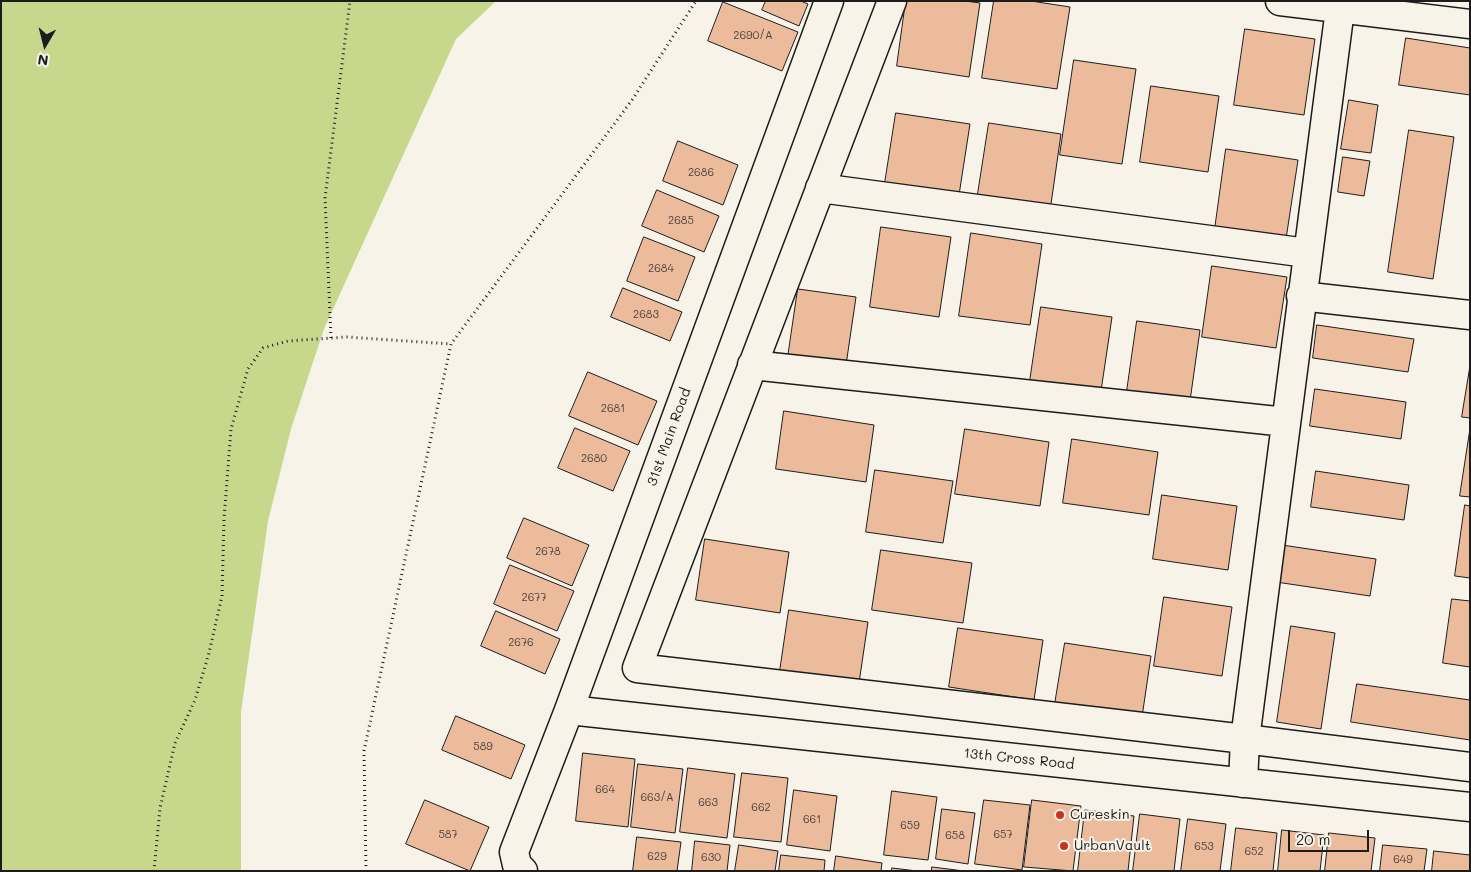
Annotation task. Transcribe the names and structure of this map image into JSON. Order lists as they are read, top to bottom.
{
  "streets": {
    "street": ["31st Main Road", "13th Cross Road"]
  },
  "crossings": [
    ["31st Main Road", "13th Cross Road"]
  ],
  "places": ["Cureskin", "UrbanVault"],
  "house_numbers": [
    "2690/A",
    "2686",
    "2685",
    "2684",
    "2683",
    "2681",
    "2680",
    "2678",
    "2677",
    "2676",
    "589",
    "664",
    "663/A",
    "663",
    "662",
    "661",
    "659",
    "587",
    "657",
    "658",
    "653",
    "652",
    "629",
    "630",
    "649"
  ],
  "scale_bar": "20 m",
  "north": "bottom"
}
